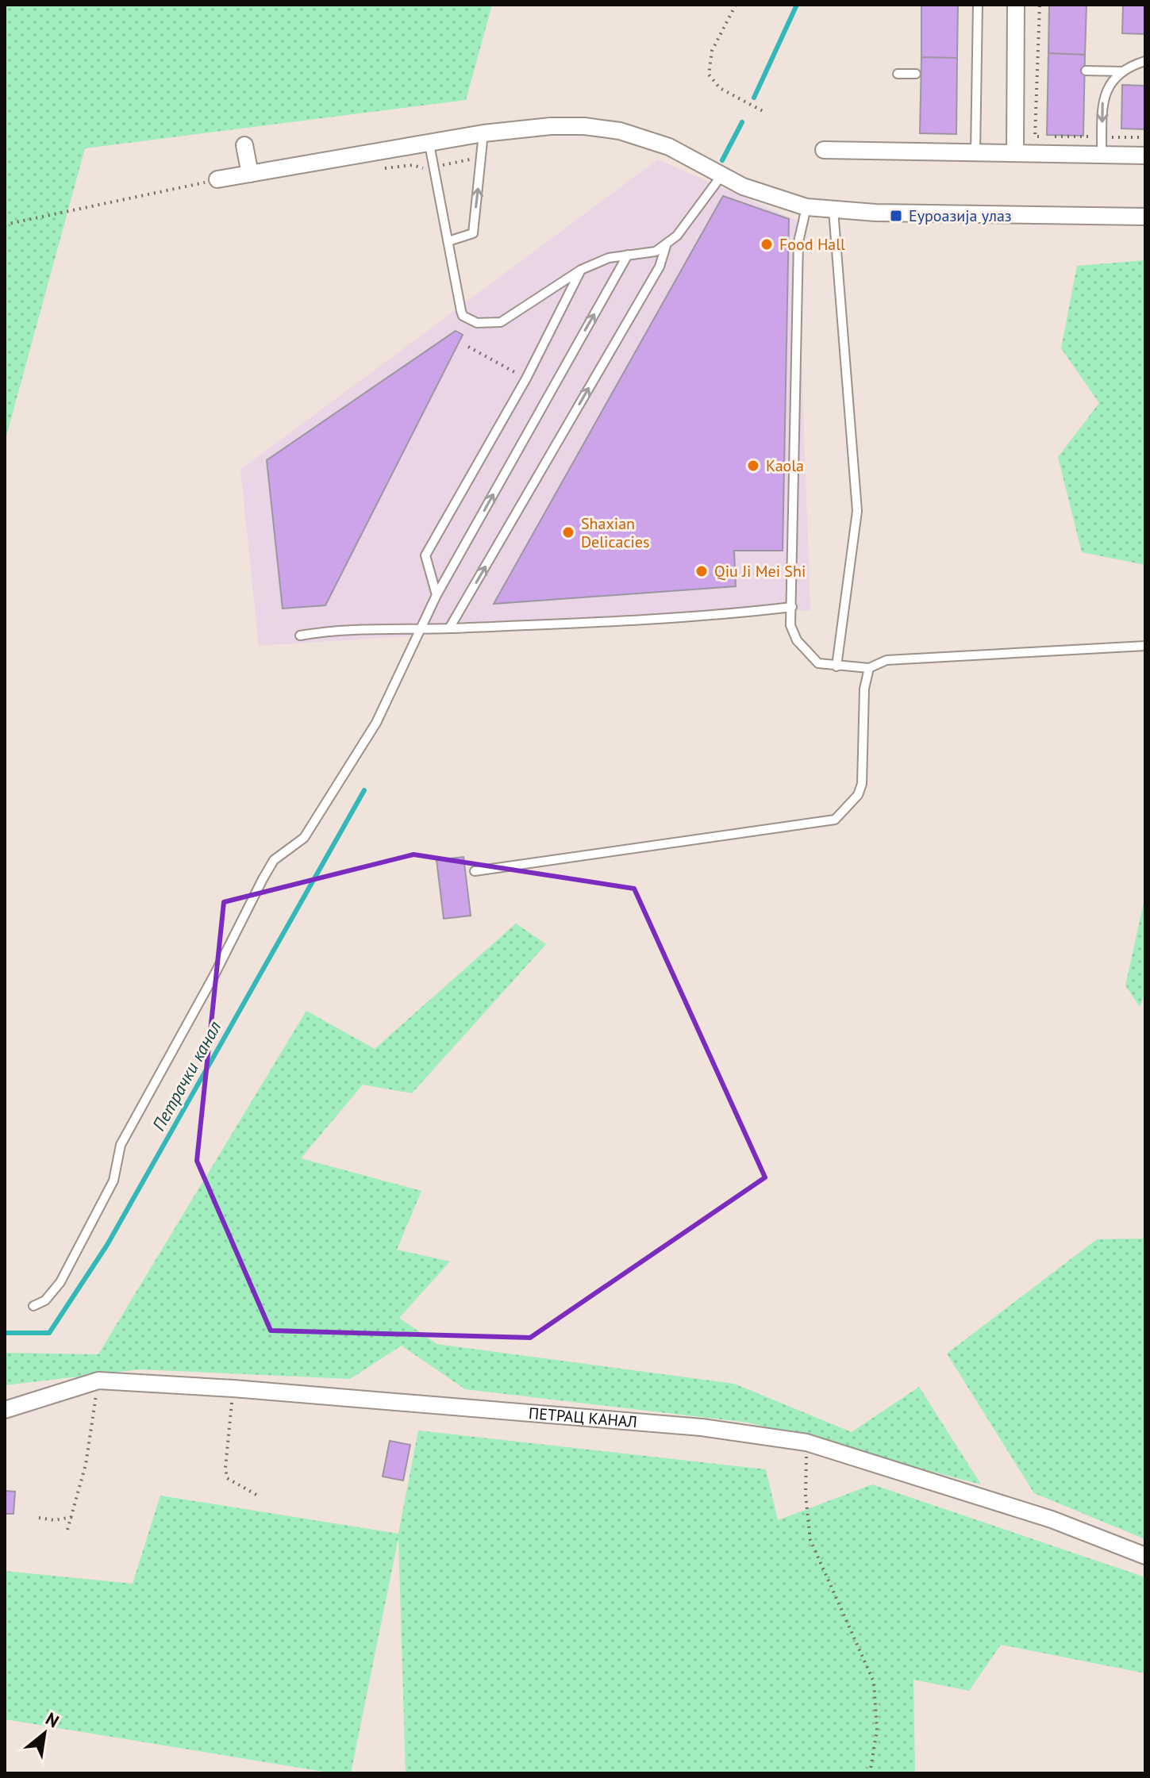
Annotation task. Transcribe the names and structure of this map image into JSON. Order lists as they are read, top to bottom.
{
  "streets": {
    "street": ["ПЕТРАЦ КАНАЛ"]
  },
  "water": ["Петрачки канал"],
  "places": {
    "transit": ["Еуроазија улаз"],
    "other": [
      "Food Hall",
      "Kaola",
      "Shaxian Delicacies",
      "Qiu Ji Mei Shi"
    ]
  },
  "north": "top right"
}
